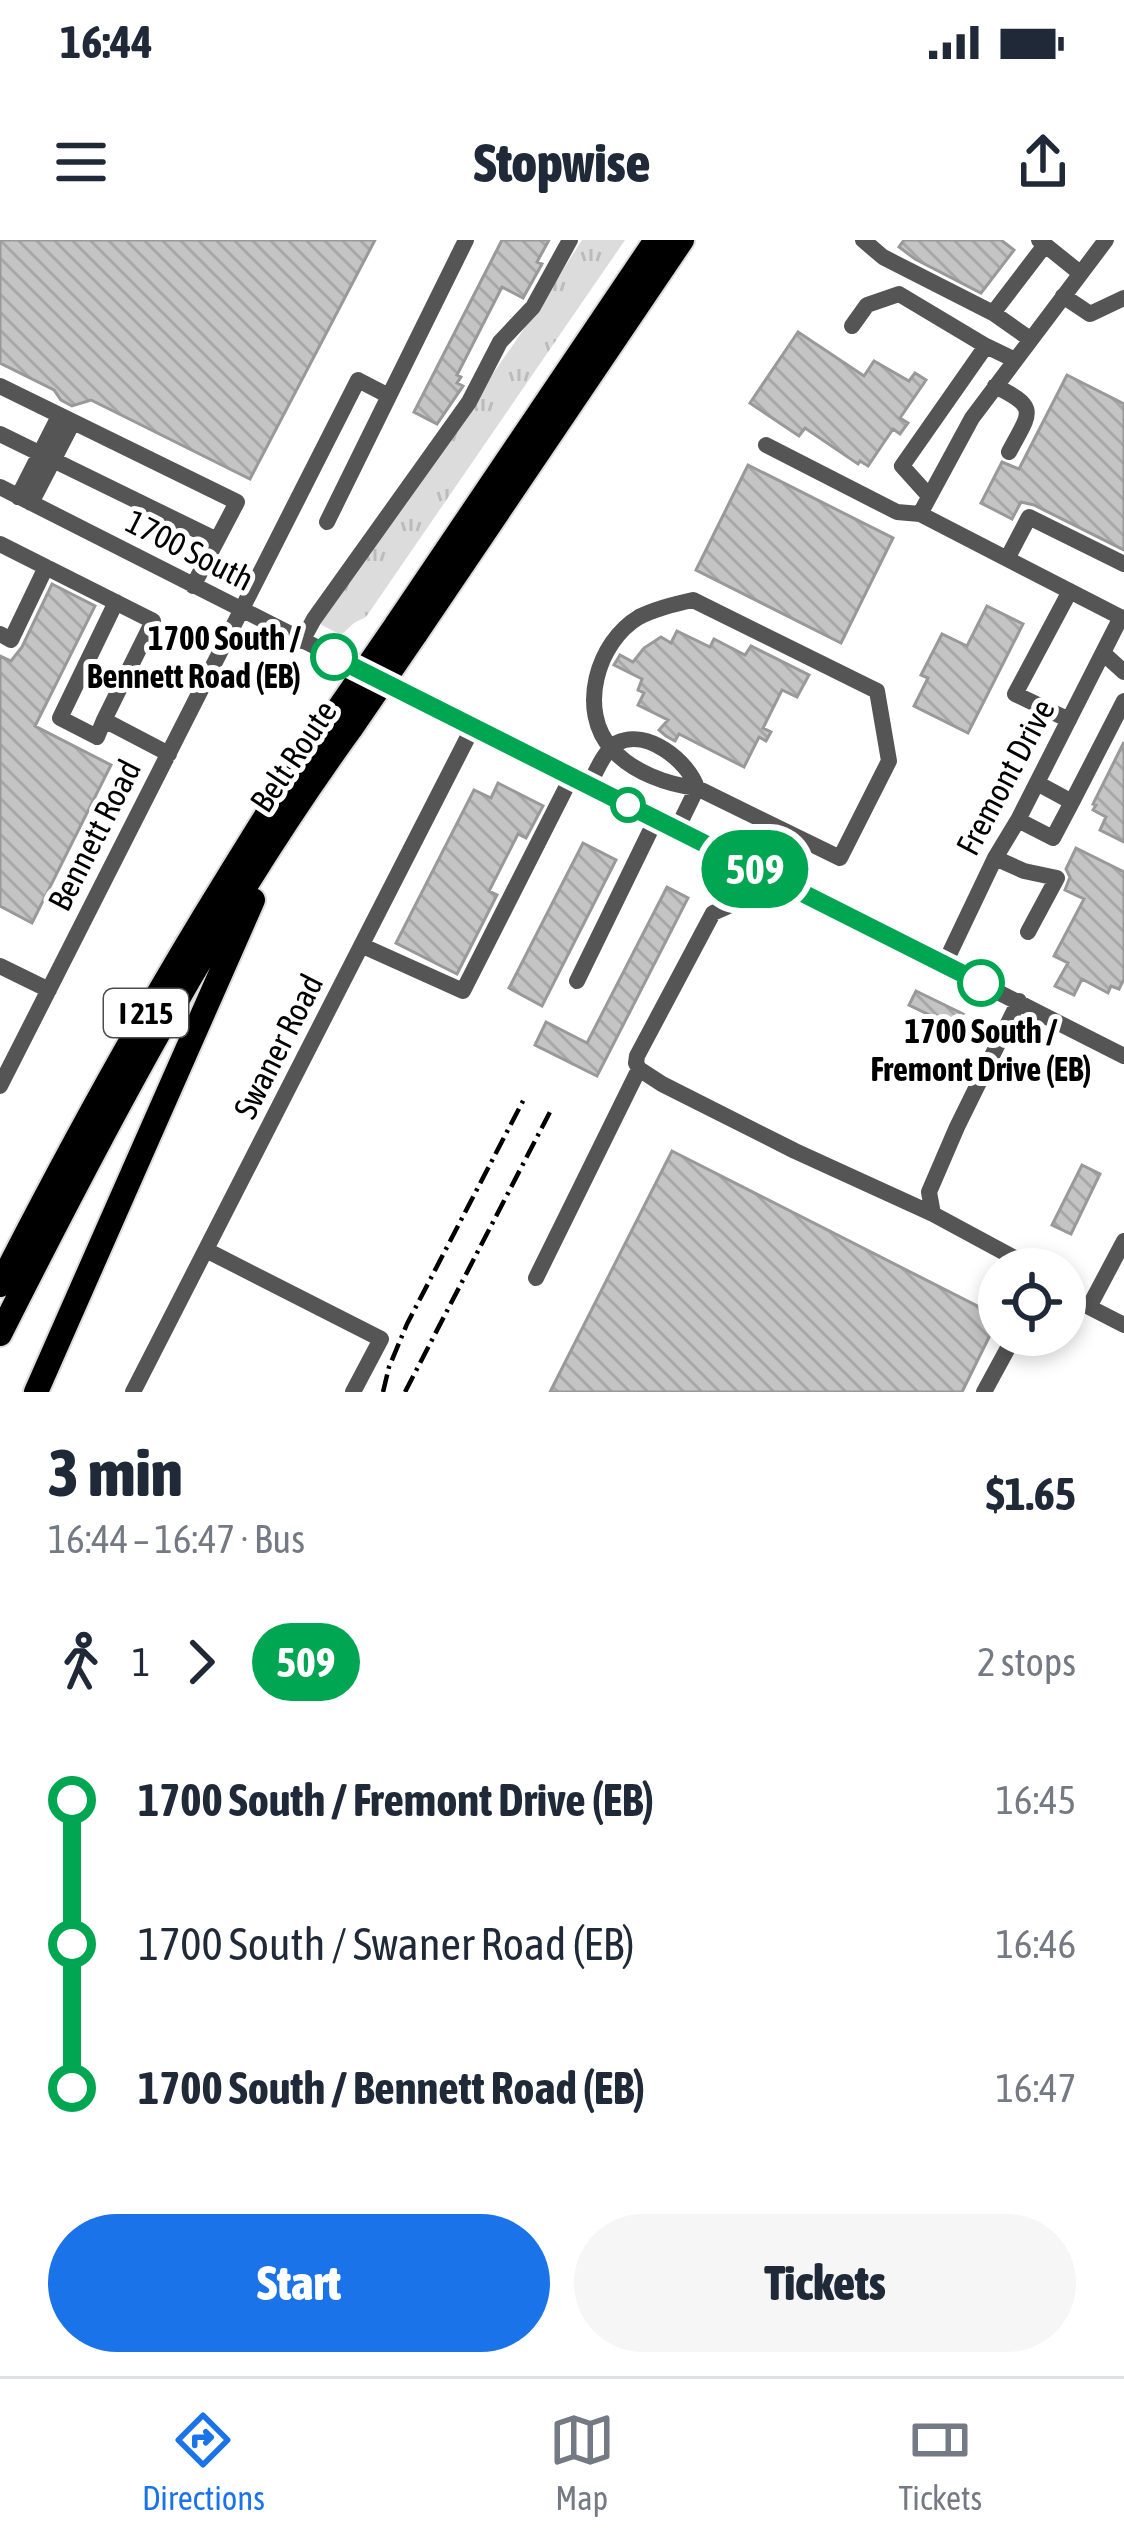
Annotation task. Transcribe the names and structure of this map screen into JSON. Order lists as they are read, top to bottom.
{
  "streets": {
    "highway": ["Belt Route", "I 215"],
    "street": [
      "1700 South",
      "Fremont Drive",
      "Bennett Road",
      "Swaner Road"
    ]
  },
  "crossings": [
    ["1700 South", "Fremont Drive"],
    ["1700 South", "Bennett Road"],
    ["1700 South", "Swaner Road"]
  ],
  "places": ["1700 South / Bennett Road (EB)", "1700 South / Fremont Drive (EB)"],
  "lines": ["bus line 509"],
  "page": {
    "status": "16:44",
    "header": "Stopwise",
    "on_map": "509",
    "heading": ["3 min", "16:44 – 16:47 · Bus", "$1.65"],
    "legs": ["1", "509", "2 stops"],
    "list": [
      {
        "name": "1700 South / Fremont Drive (EB)",
        "value": "16:45"
      },
      {
        "name": "1700 South / Swaner Road (EB)",
        "value": "16:46"
      },
      {
        "name": "1700 South / Bennett Road (EB)",
        "value": "16:47"
      }
    ],
    "buttons": ["Start", "Tickets"],
    "tabs": ["Directions", "Map", "Tickets"]
  }
}
